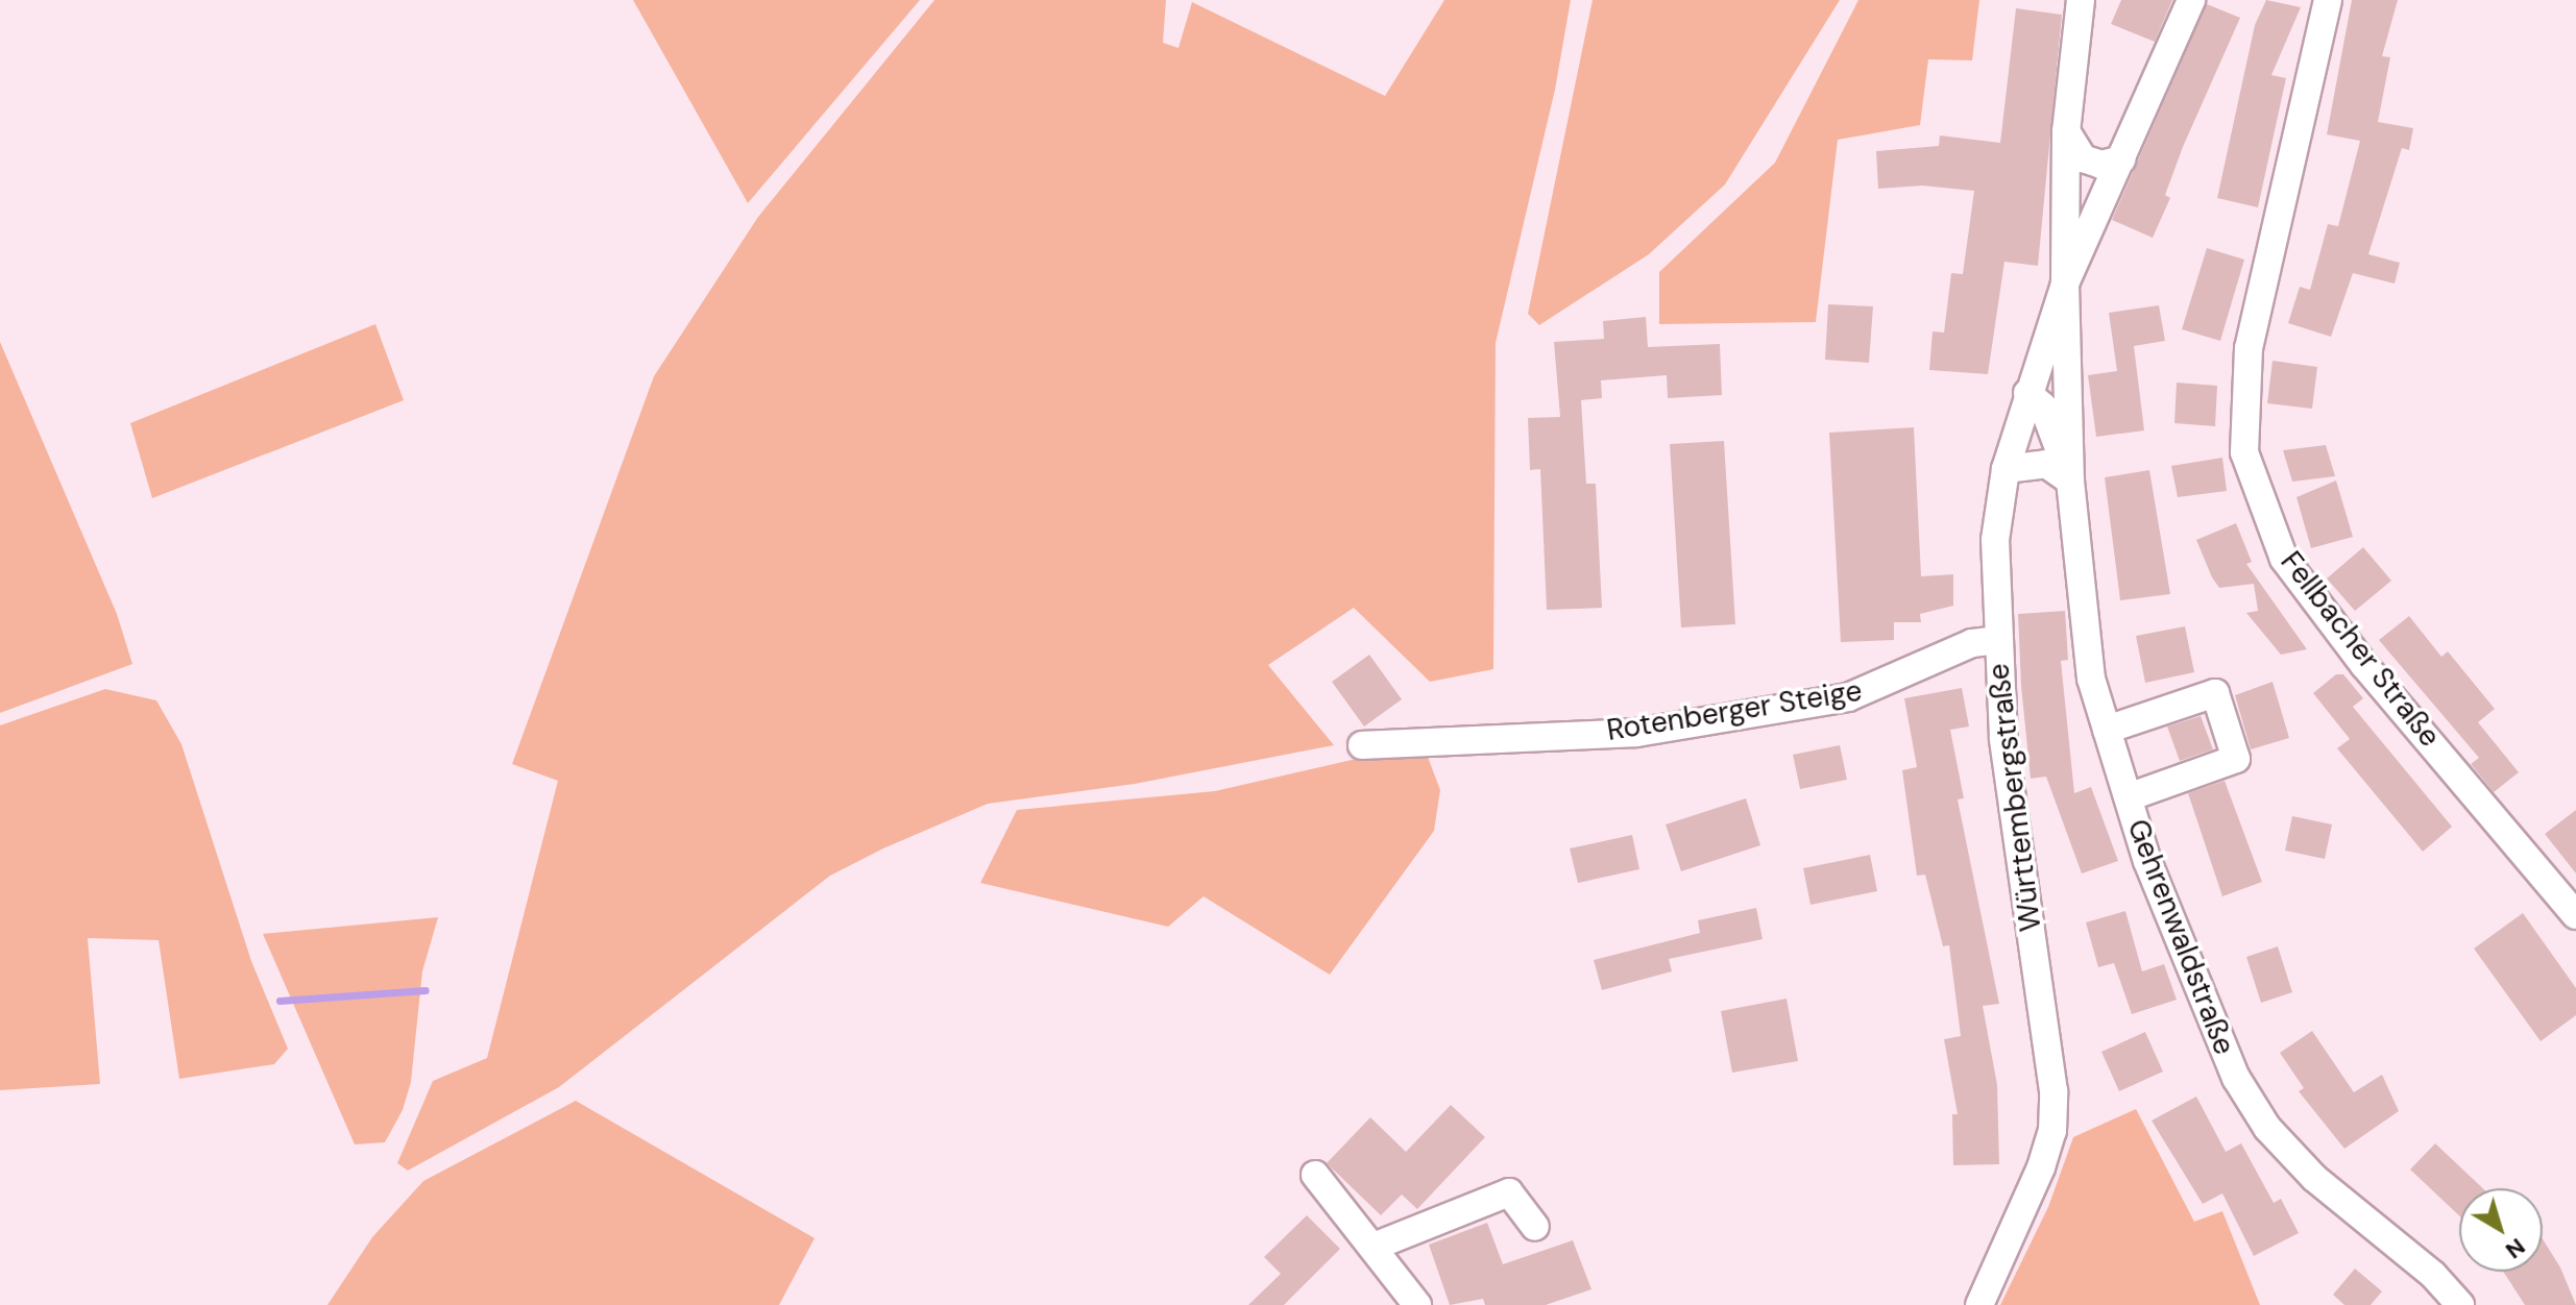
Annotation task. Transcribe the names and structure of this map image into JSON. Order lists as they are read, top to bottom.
{
  "streets": {
    "street": [
      "Fellbacher Straße",
      "Rotenberger Steige",
      "Württembergstraße",
      "Gehrenwaldstraße"
    ]
  },
  "crossings": [
    ["Rotenberger Steige", "Württembergstraße"],
    ["Württembergstraße", "Gehrenwaldstraße"]
  ],
  "north": "bottom right"
}
